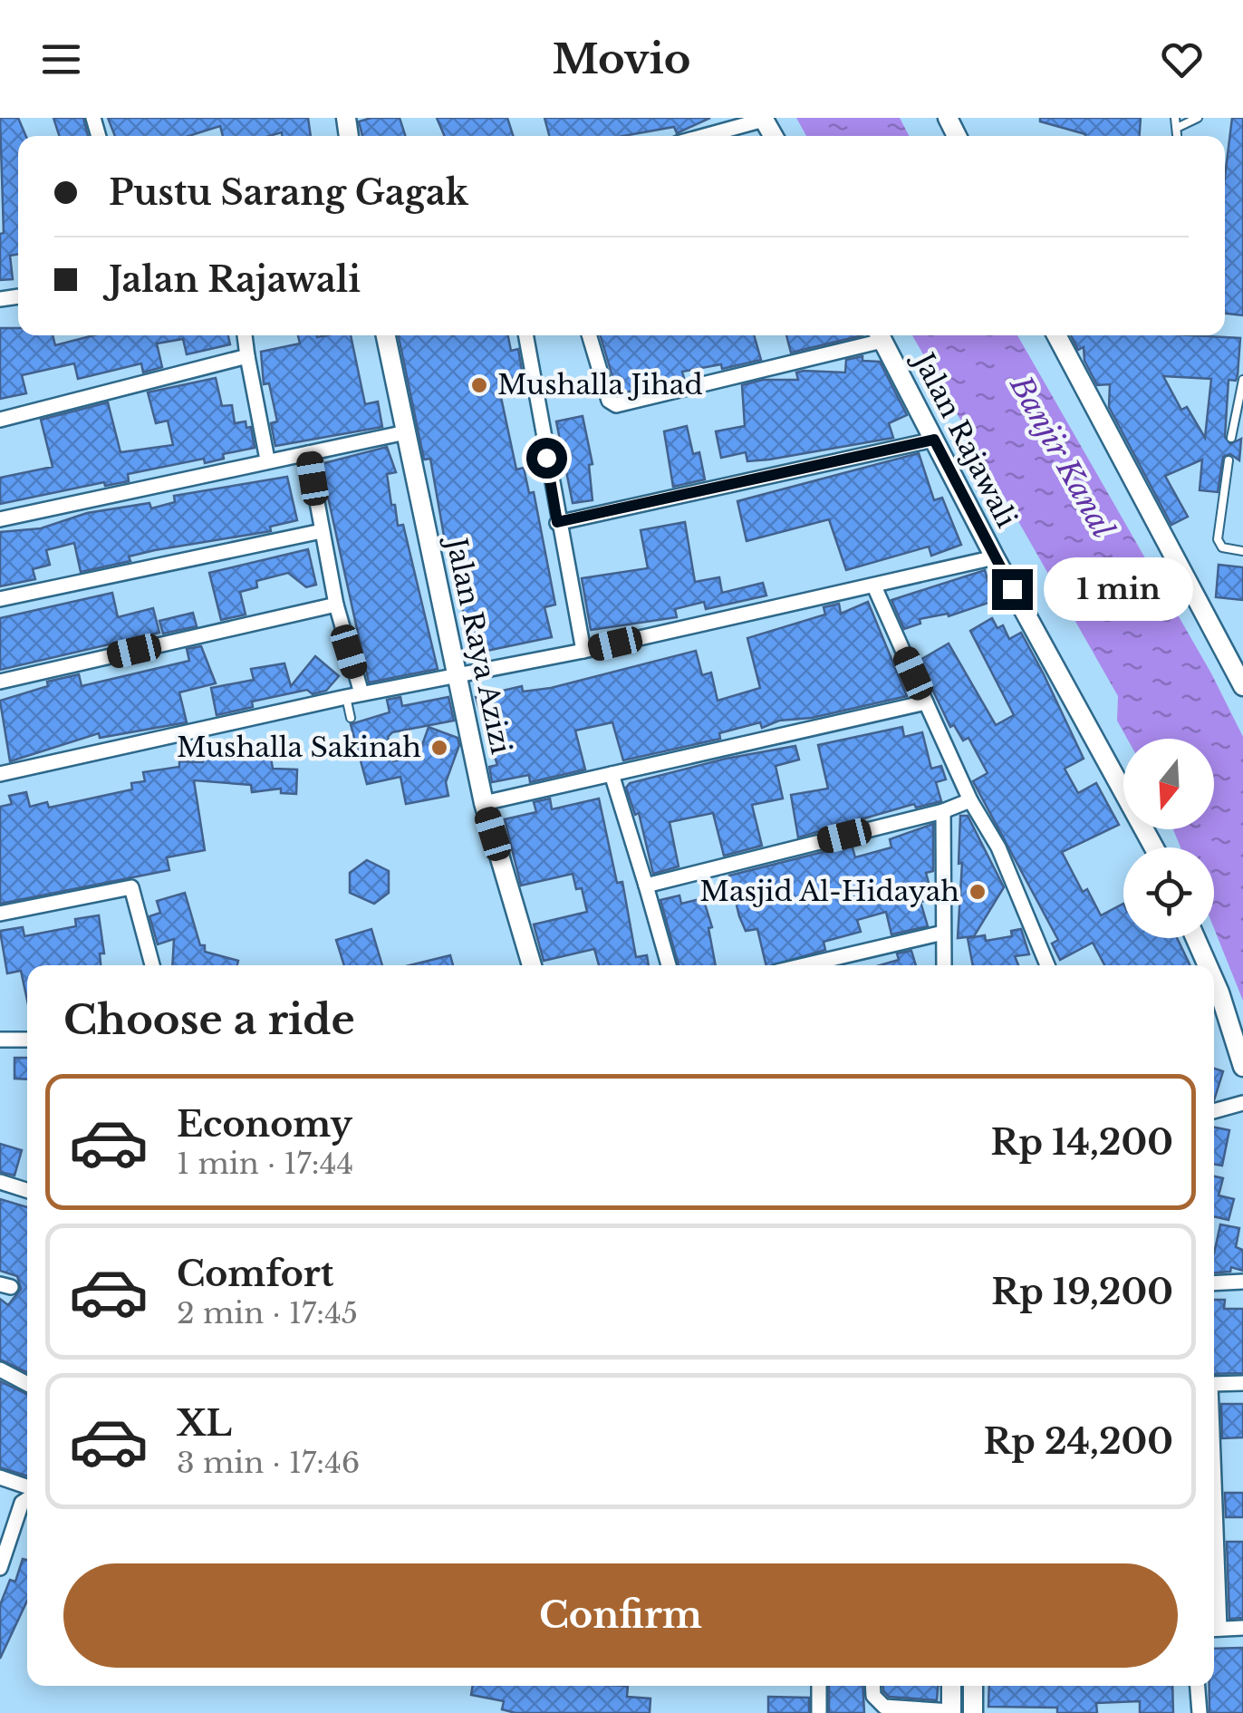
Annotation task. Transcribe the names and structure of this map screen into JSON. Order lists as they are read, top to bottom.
{
  "streets": {
    "street": ["Jalan Rajawali", "Jalan Raya Azizi"]
  },
  "water": ["Banjir Kanal"],
  "places": ["Mushalla Jihad", "Mushalla Sakinah", "Masjid Al-Hidayah"],
  "north": "bottom",
  "page": {
    "header": "Movio",
    "banner": ["Pustu Sarang Gagak", "Jalan Rajawali"],
    "bubble": "1 min",
    "heading": "Choose a ride",
    "list": [
      {
        "name": "Economy",
        "note": "1 min · 17:44",
        "value": "Rp 14,200"
      },
      {
        "name": "Comfort",
        "note": "2 min · 17:45",
        "value": "Rp 19,200"
      },
      {
        "name": "XL",
        "note": "3 min · 17:46",
        "value": "Rp 24,200"
      }
    ],
    "buttons": "Confirm"
  }
}
